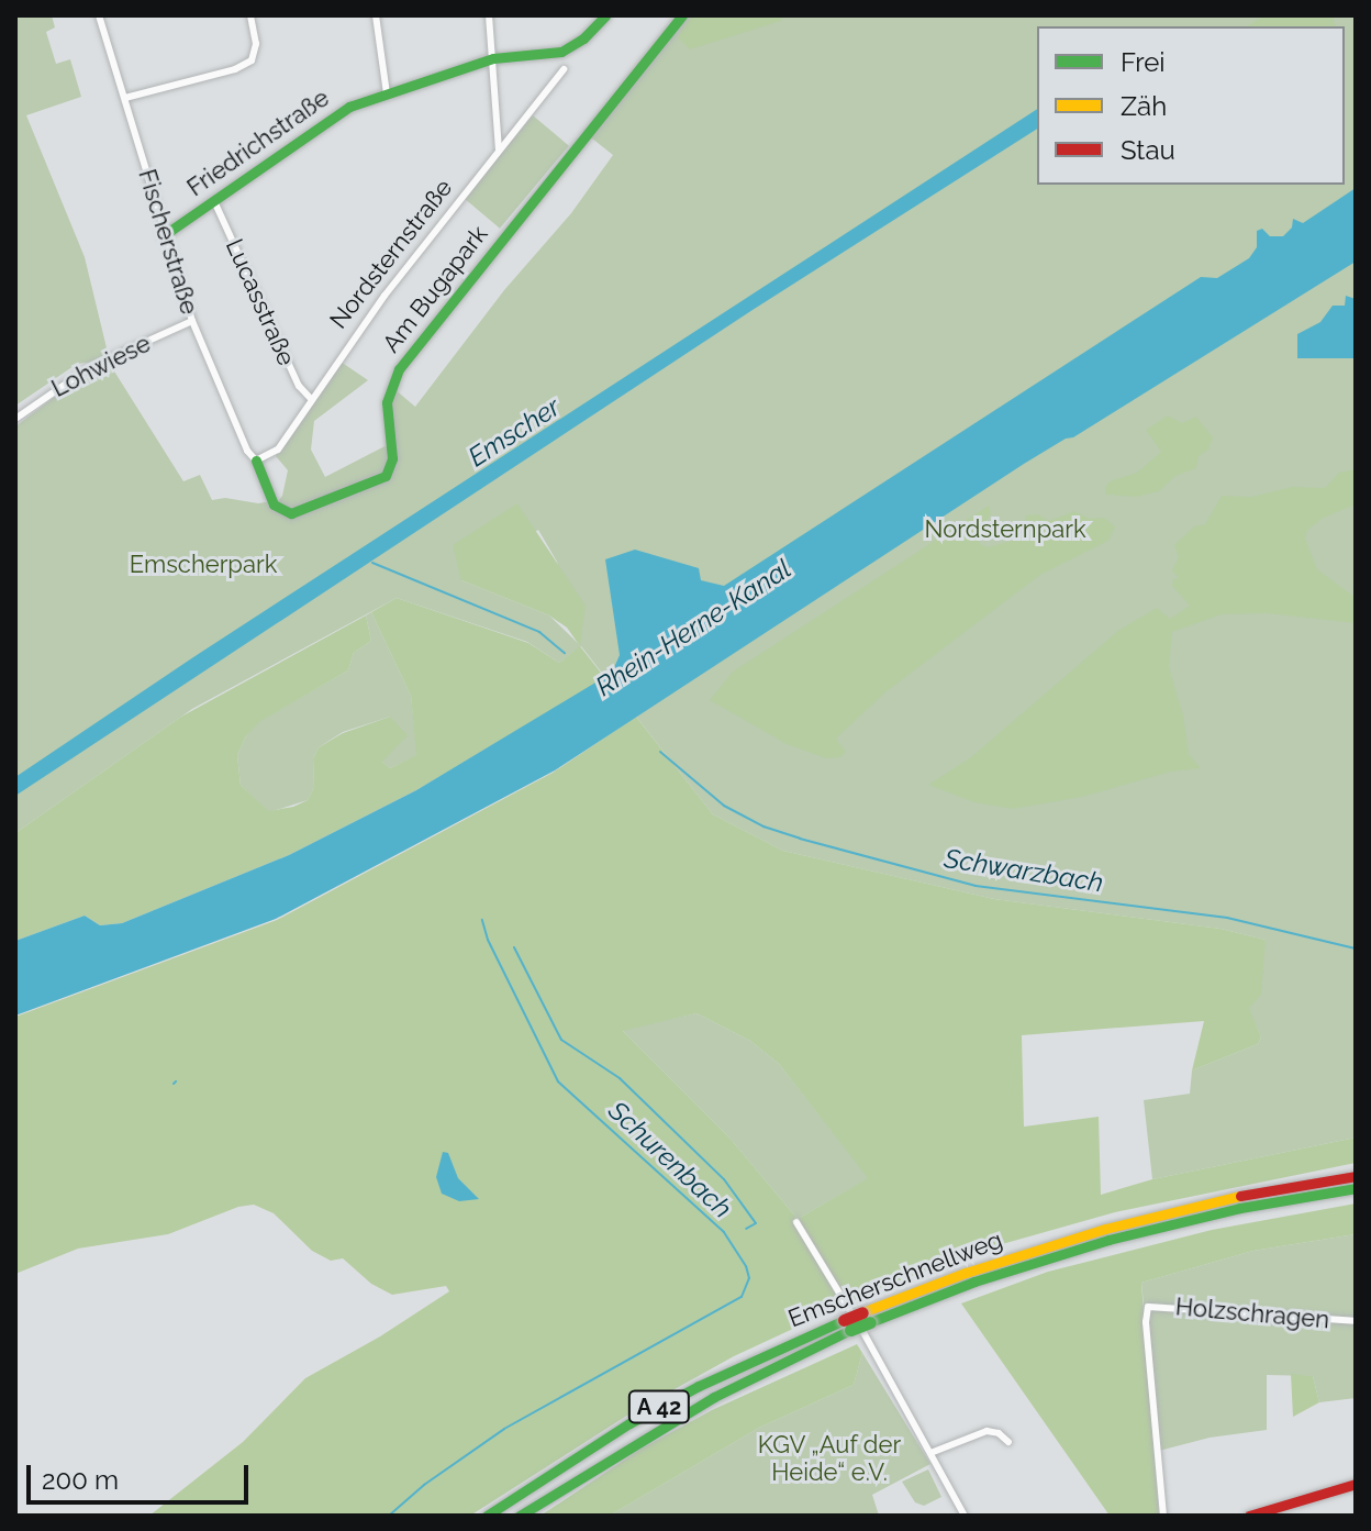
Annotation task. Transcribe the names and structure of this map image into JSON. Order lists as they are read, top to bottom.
{
  "streets": {
    "main road": [
      "Friedrichstraße",
      "Am Bugapark",
      "Emscherschnellweg",
      "A 42"
    ],
    "street": [
      "Fischerstraße",
      "Nordsternstraße",
      "Lucasstraße",
      "Lohwiese",
      "Holzschragen"
    ]
  },
  "crossings": [
    ["Friedrichstraße", "Fischerstraße"],
    ["Friedrichstraße", "Lucasstraße"],
    ["Fischerstraße", "Nordsternstraße"],
    ["Fischerstraße", "Am Bugapark"],
    ["Fischerstraße", "Lohwiese"],
    ["Nordsternstraße", "Am Bugapark"],
    ["Nordsternstraße", "Lucasstraße"]
  ],
  "water": [
    "Emscher",
    "Rhein-Herne-Kanal",
    "Schwarzbach",
    "Schurenbach"
  ],
  "parks": ["Nordsternpark", "Emscherpark", "KGV „Auf der Heide“ e.V."],
  "legend": ["Frei", "Zäh", "Stau"],
  "scale_bar": "200 m"
}
